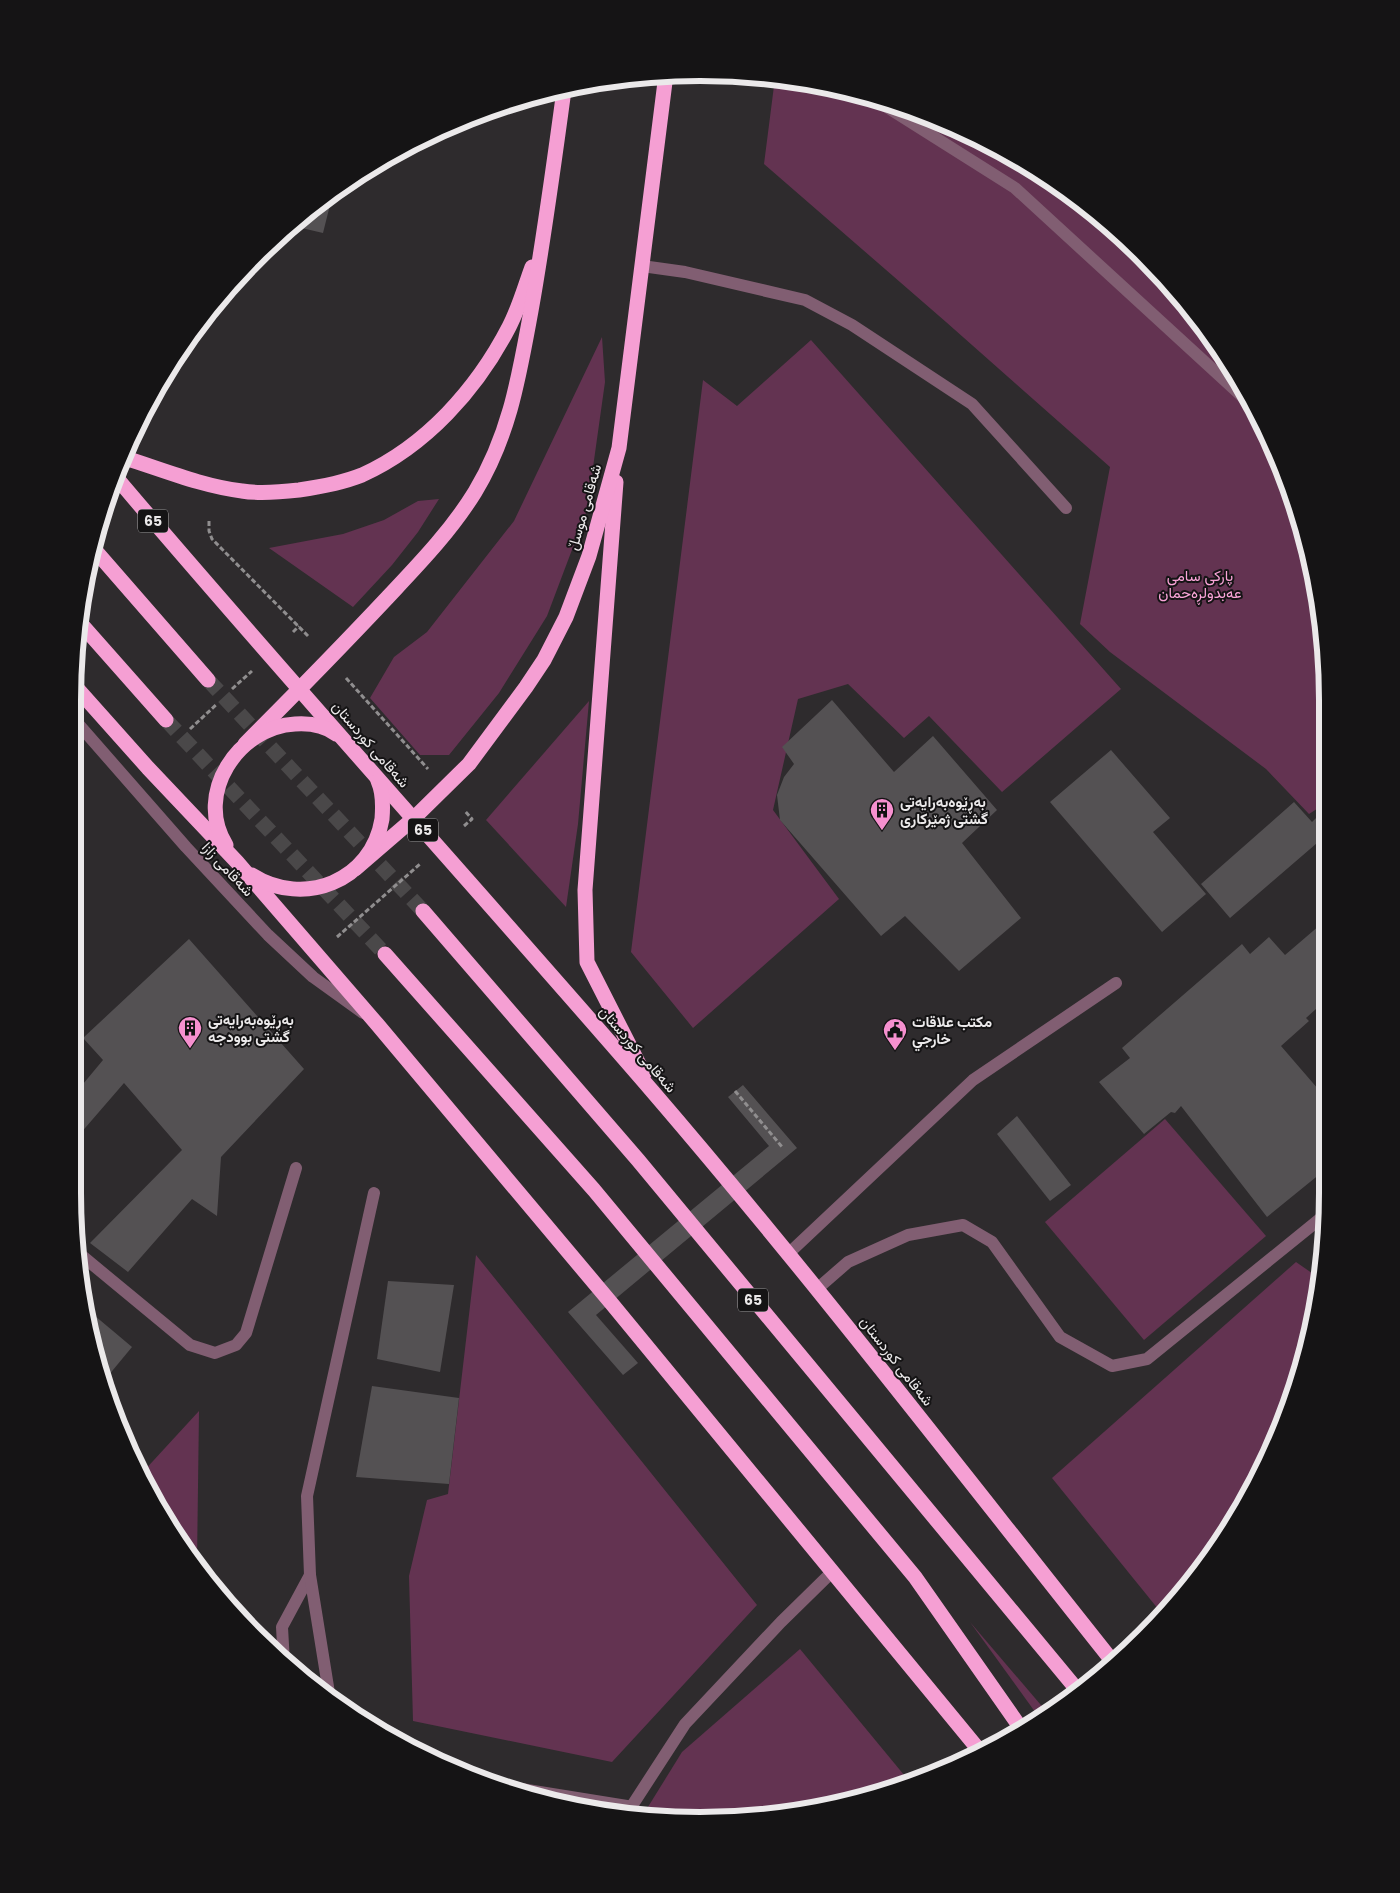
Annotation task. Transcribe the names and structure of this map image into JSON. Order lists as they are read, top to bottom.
{
  "streets": {
    "highway": ["شەقامی موسڵ", "65", "شەقامی کوردستان"],
    "street": ["شەقامی زازا"]
  },
  "crossings": [
    ["شەقامی موسڵ", "شەقامی کوردستان"]
  ],
  "parks": ["پارکی سامی عەبدولڕەحمان"],
  "places": {
    "building": ["بەڕێوەبەرایەتی گشتی ژمێركاری", "بەڕێوەبەرایەتی گشتی بوودجە"],
    "public building": ["مكتب علاقات خارجي"]
  }
}
